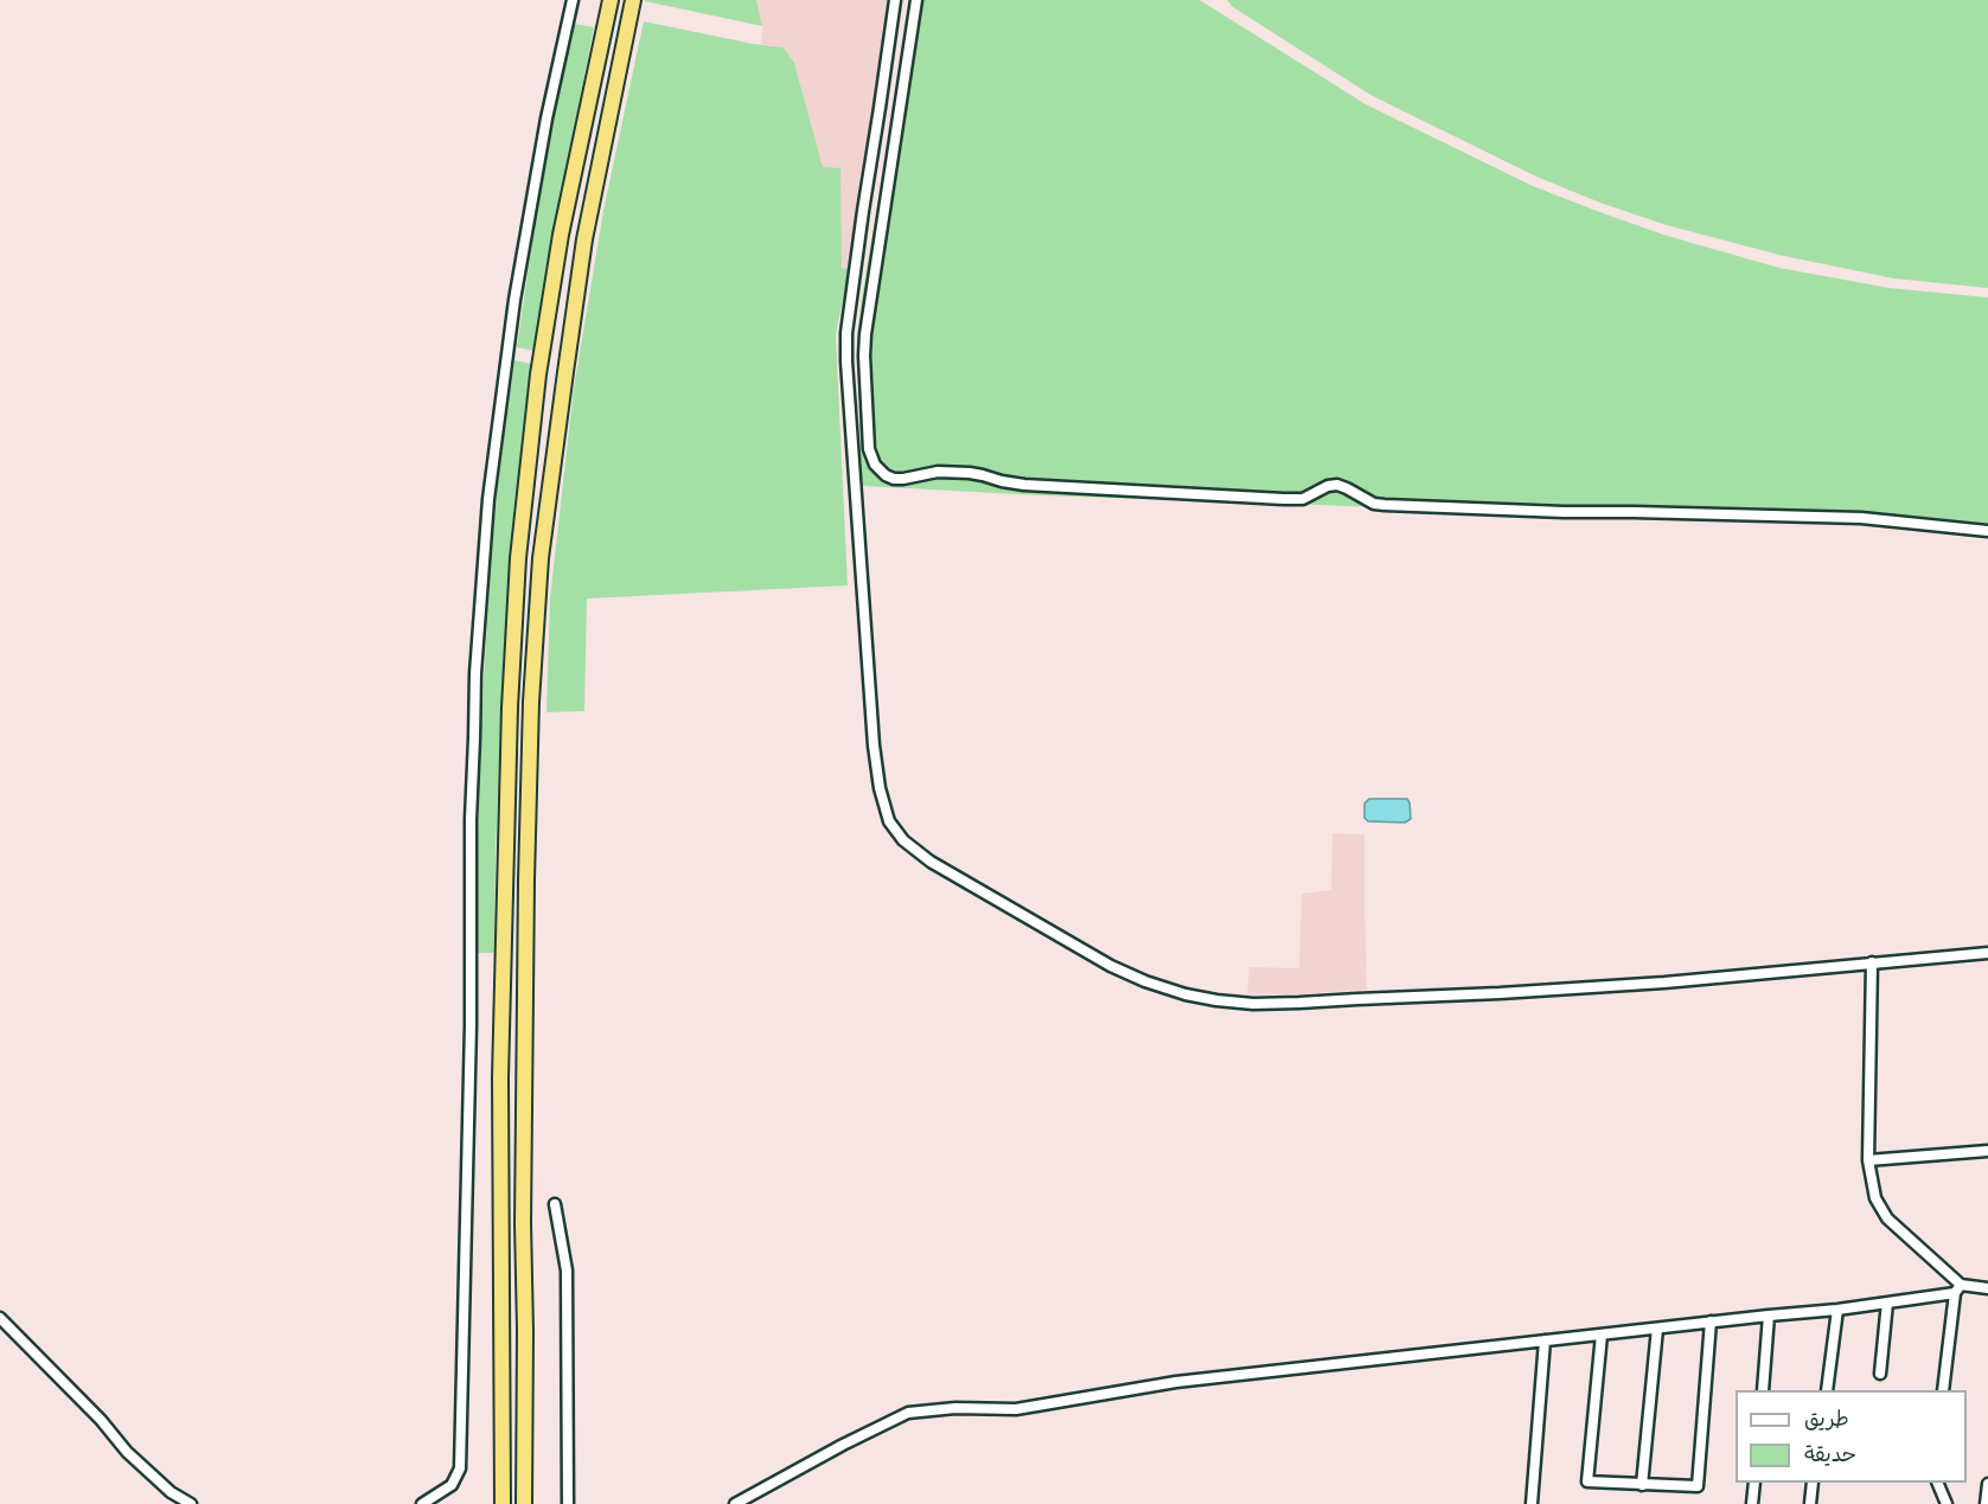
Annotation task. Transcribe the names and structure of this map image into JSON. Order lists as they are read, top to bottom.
{
  "legend": ["طريق", "حديقة"]
}
